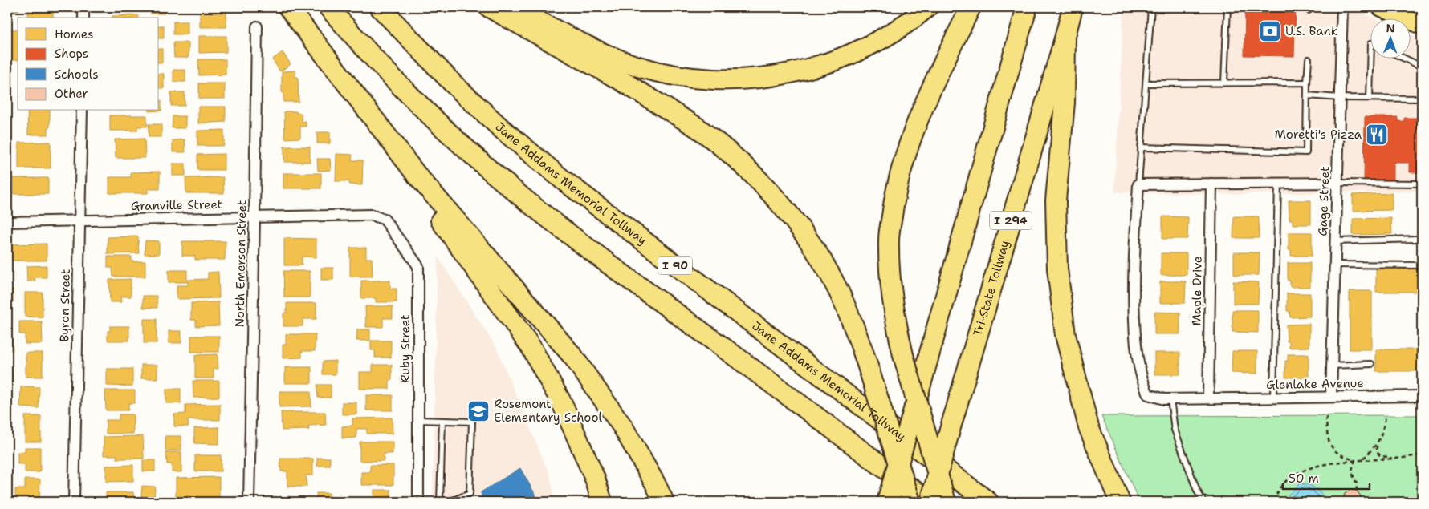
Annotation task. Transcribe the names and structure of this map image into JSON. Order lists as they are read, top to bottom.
{
  "streets": {
    "highway": [
      "Jane Addams Memorial Tollway",
      "I 294",
      "I 90",
      "Tri-State Tollway"
    ],
    "street": [
      "Gage Street",
      "Granville Street",
      "North Emerson Street",
      "Maple Drive",
      "Byron Street",
      "Ruby Street",
      "Glenlake Avenue"
    ]
  },
  "crossings": [
    ["Gage Street", "Glenlake Avenue"],
    ["Granville Street", "North Emerson Street"],
    ["Granville Street", "Byron Street"],
    ["Granville Street", "Ruby Street"],
    ["Maple Drive", "Glenlake Avenue"]
  ],
  "places": {
    "bank": ["U.S. Bank"],
    "restaurant": ["Moretti's Pizza"],
    "school or university": ["Rosemont Elementary School"]
  },
  "legend": [
    "Homes",
    "Shops",
    "Schools",
    "Other"
  ],
  "scale_bar": "50 m",
  "north": "top"
}
